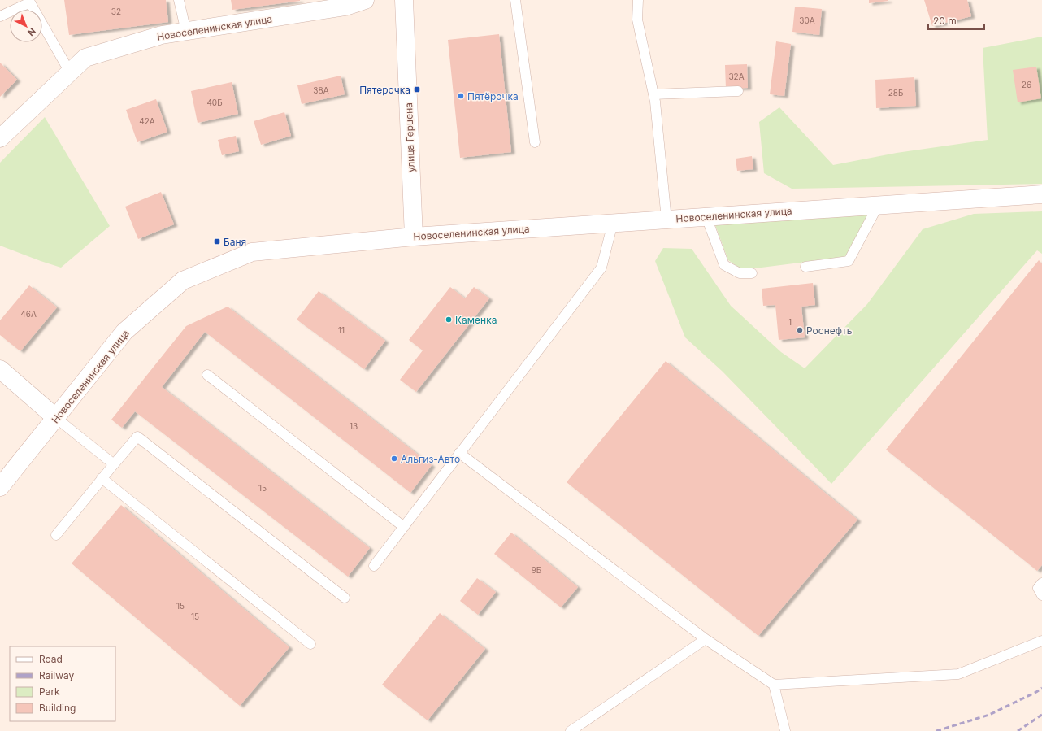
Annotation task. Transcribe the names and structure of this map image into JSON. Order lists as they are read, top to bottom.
{
  "streets": {
    "main road": ["Новоселенинская улица", "улица Герцена"]
  },
  "crossings": [
    ["Новоселенинская улица", "улица Герцена"]
  ],
  "places": {
    "transit": ["Пятерочка", "Баня"],
    "other": [
      "Пятёрочка",
      "Каменка",
      "Роснефть",
      "Альгиз-Авто"
    ]
  },
  "house_numbers": [
    "32",
    "30А",
    "32А",
    "26",
    "38А",
    "28Б",
    "40Б",
    "42А",
    "46А",
    "1",
    "11",
    "13",
    "15",
    "9Б",
    "15",
    "15"
  ],
  "legend": [
    "Road",
    "Railway",
    "Park",
    "Building"
  ],
  "scale_bar": "20 m",
  "north": "bottom right"
}
